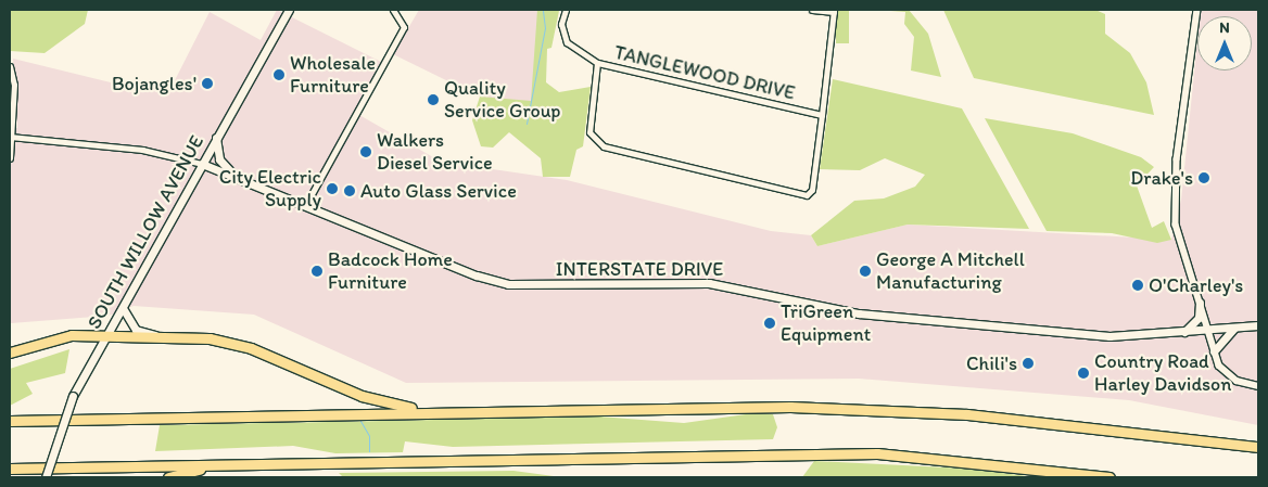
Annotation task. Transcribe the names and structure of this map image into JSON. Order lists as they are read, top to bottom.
{
  "streets": {
    "main road": ["SOUTH WILLOW AVENUE", "INTERSTATE DRIVE"],
    "street": ["TANGLEWOOD DRIVE"]
  },
  "crossings": [
    ["SOUTH WILLOW AVENUE", "INTERSTATE DRIVE"]
  ],
  "places": [
    "Wholesale Furniture",
    "Bojangles'",
    "Quality Service Group",
    "Walkers Diesel Service",
    "Drake's",
    "City Electric Supply",
    "Auto Glass Service",
    "Badcock Home Furniture",
    "George A Mitchell Manufacturing",
    "O'Charley's",
    "TriGreen Equipment",
    "Chili's",
    "Country Road Harley Davidson"
  ],
  "north": "top"
}
